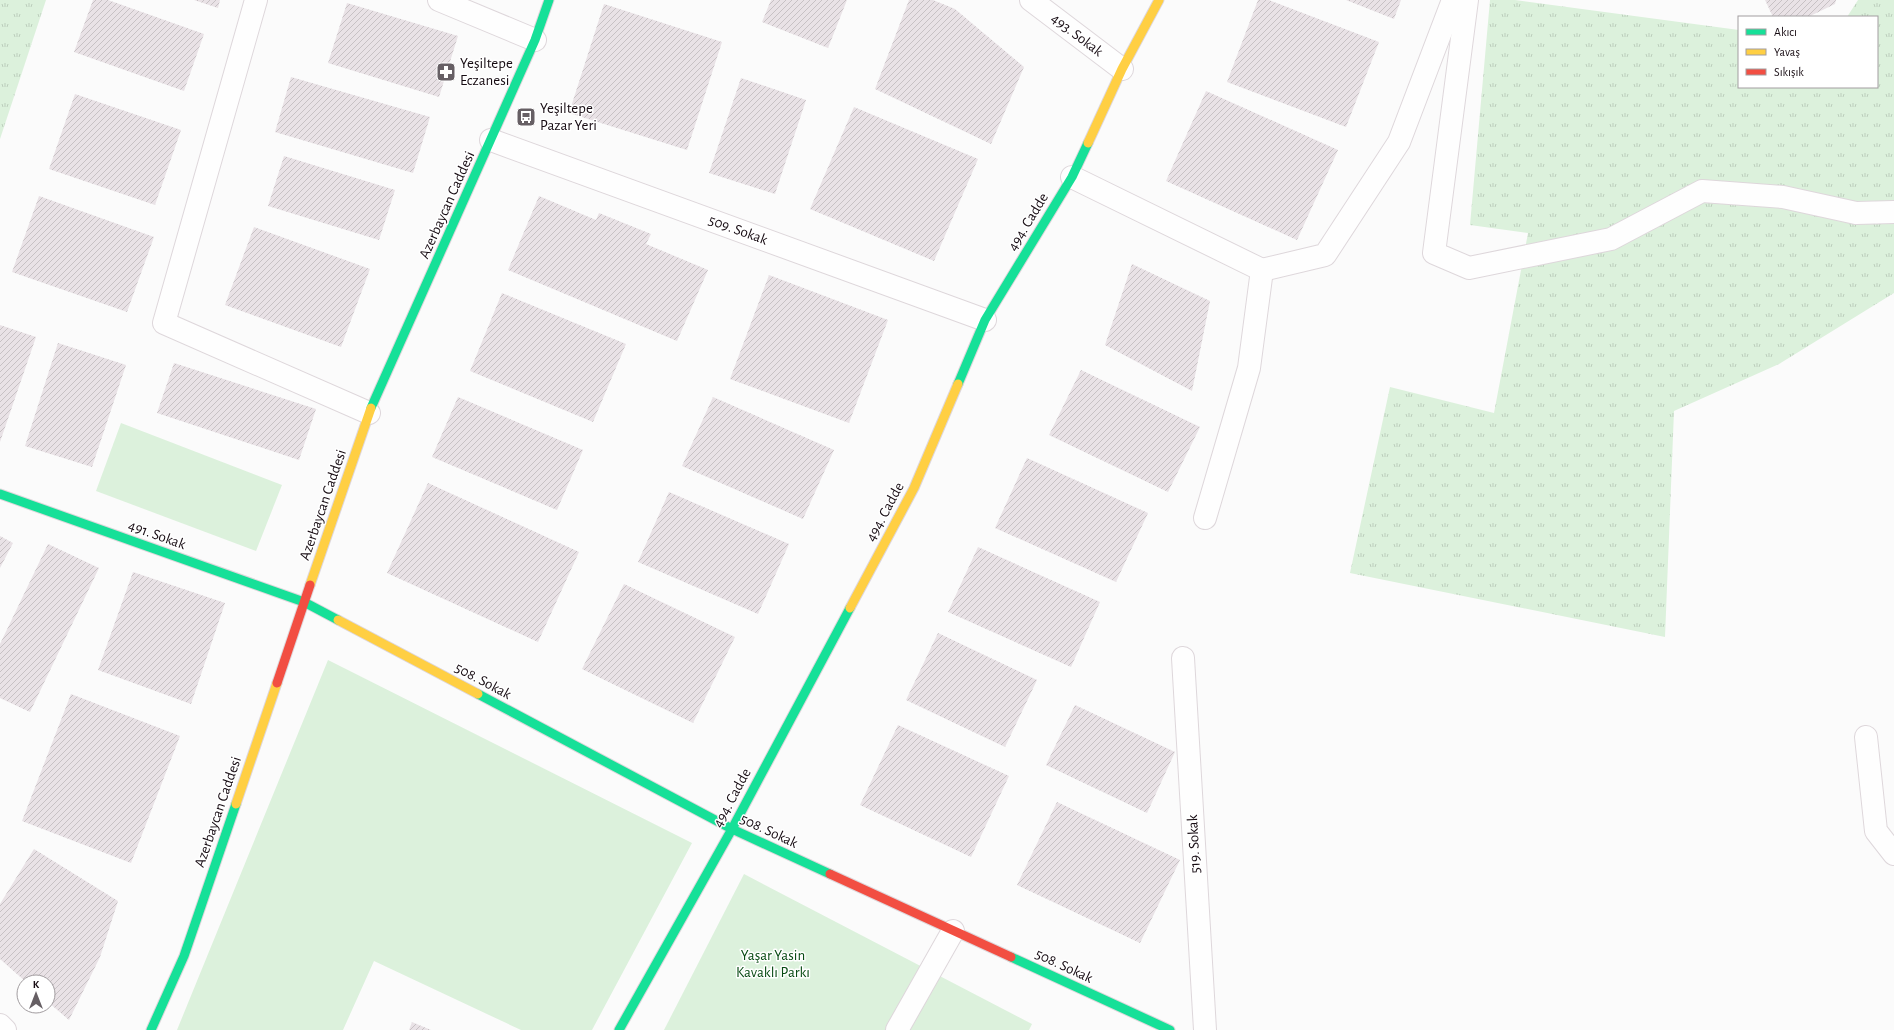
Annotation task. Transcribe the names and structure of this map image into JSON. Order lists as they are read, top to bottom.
{
  "streets": {
    "street": [
      "493. Sokak",
      "Azerbaycan Caddesi",
      "494. Cadde",
      "509. Sokak",
      "491. Sokak",
      "508. Sokak",
      "519. Sokak"
    ]
  },
  "crossings": [
    ["493. Sokak", "494. Cadde"],
    ["Azerbaycan Caddesi", "509. Sokak"],
    ["Azerbaycan Caddesi", "491. Sokak"],
    ["Azerbaycan Caddesi", "508. Sokak"],
    ["494. Cadde", "509. Sokak"],
    ["494. Cadde", "508. Sokak"],
    ["491. Sokak", "508. Sokak"]
  ],
  "parks": ["Yaşar Yasin Kavaklı Parkı"],
  "places": {
    "pharmacy": ["Yeşiltepe Eczanesi"],
    "bus stop": ["Yeşiltepe Pazar Yeri"]
  },
  "legend": ["Akıcı", "Yavaş", "Sıkışık"],
  "north": "top"
}
